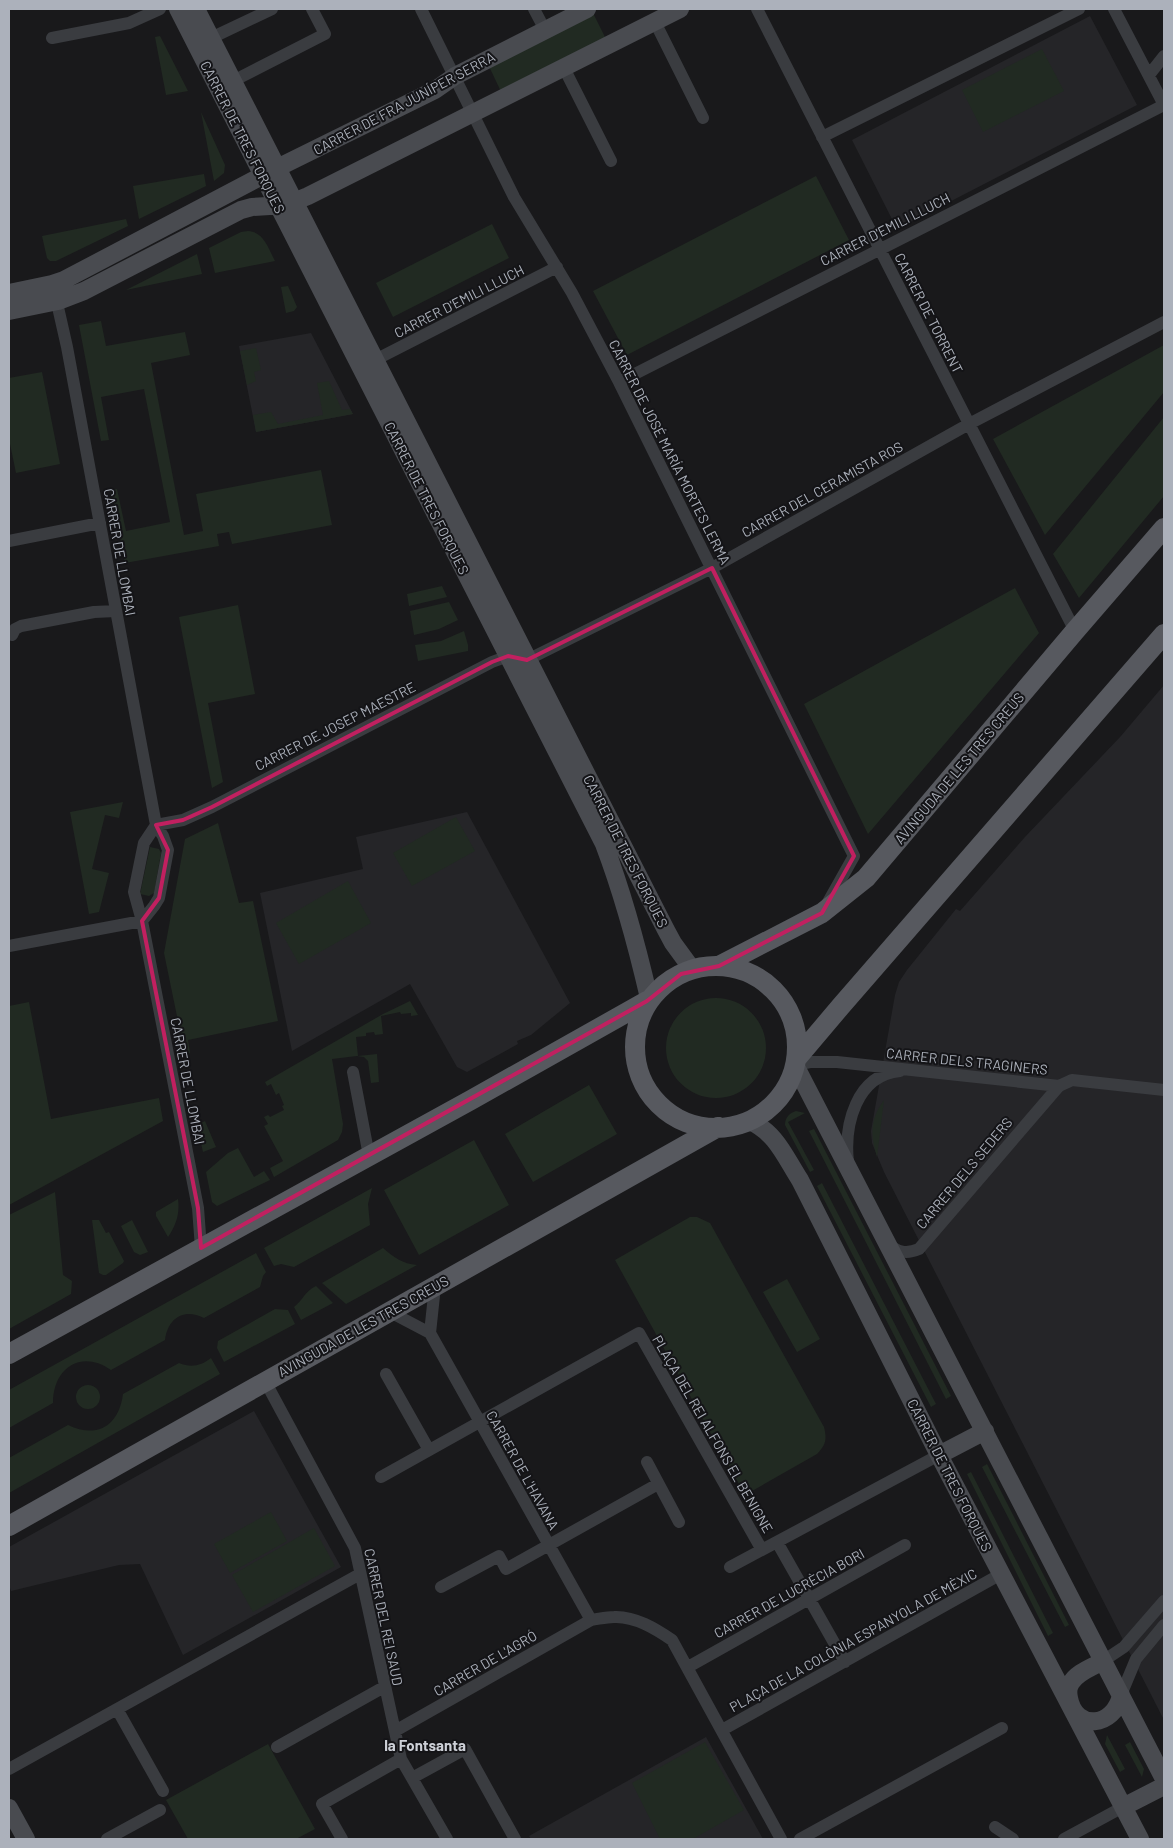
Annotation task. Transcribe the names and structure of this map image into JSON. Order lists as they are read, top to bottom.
{
  "streets": {
    "main road": ["CARRER DE FRA JUNÍPER SERRA", "CARRER DE TRES FORQUES", "AVINGUDA DE LES TRES CREUS"],
    "street": [
      "CARRER D'EMILI LLUCH",
      "CARRER DE TORRENT",
      "CARRER DE JOSÉ MARÍA MORTES LERMA",
      "CARRER DEL CERAMISTA ROS",
      "CARRER DE LLOMBAI",
      "CARRER DE JOSEP MAESTRE",
      "CARRER DELS TRAGINERS",
      "CARRER DELS SEDERS",
      "PLAÇA DEL REI ALFONS EL BENIGNE",
      "CARRER DE L'HAVANA",
      "CARRER DE LUCRÈCIA BORI",
      "CARRER DEL REI SAUD",
      "PLAÇA DE LA COLÒNIA ESPANYOLA DE MÈXIC",
      "CARRER DE L'AGRÓ"
    ]
  },
  "crossings": [
    ["CARRER DE FRA JUNÍPER SERRA", "CARRER DE TRES FORQUES"],
    ["CARRER DE FRA JUNÍPER SERRA", "CARRER DE JOSÉ MARÍA MORTES LERMA"],
    ["CARRER DE FRA JUNÍPER SERRA", "CARRER DE LLOMBAI"],
    ["CARRER DE TRES FORQUES", "CARRER D'EMILI LLUCH"],
    ["CARRER DE TRES FORQUES", "CARRER DEL CERAMISTA ROS"],
    ["CARRER DE TRES FORQUES", "CARRER DE JOSEP MAESTRE"],
    ["CARRER DE TRES FORQUES", "AVINGUDA DE LES TRES CREUS"],
    ["CARRER DE TRES FORQUES", "CARRER DELS TRAGINERS"],
    ["CARRER DE TRES FORQUES", "PLAÇA DE LA COLÒNIA ESPANYOLA DE MÈXIC"],
    ["CARRER D'EMILI LLUCH", "CARRER DE TORRENT"],
    ["CARRER D'EMILI LLUCH", "CARRER DE JOSÉ MARÍA MORTES LERMA"],
    ["CARRER DE TORRENT", "CARRER DEL CERAMISTA ROS"],
    ["CARRER DE TORRENT", "AVINGUDA DE LES TRES CREUS"],
    ["CARRER DE JOSÉ MARÍA MORTES LERMA", "CARRER DEL CERAMISTA ROS"],
    ["CARRER DE JOSÉ MARÍA MORTES LERMA", "AVINGUDA DE LES TRES CREUS"],
    ["CARRER DE LLOMBAI", "CARRER DE JOSEP MAESTRE"],
    ["AVINGUDA DE LES TRES CREUS", "CARRER DELS TRAGINERS"],
    ["AVINGUDA DE LES TRES CREUS", "CARRER DEL REI SAUD"],
    ["CARRER DELS TRAGINERS", "CARRER DELS SEDERS"],
    ["PLAÇA DEL REI ALFONS EL BENIGNE", "CARRER DE L'HAVANA"],
    ["CARRER DE L'HAVANA", "CARRER DE L'AGRÓ"],
    ["CARRER DEL REI SAUD", "CARRER DE L'AGRÓ"]
  ],
  "districts": ["la Fontsanta"]
}
